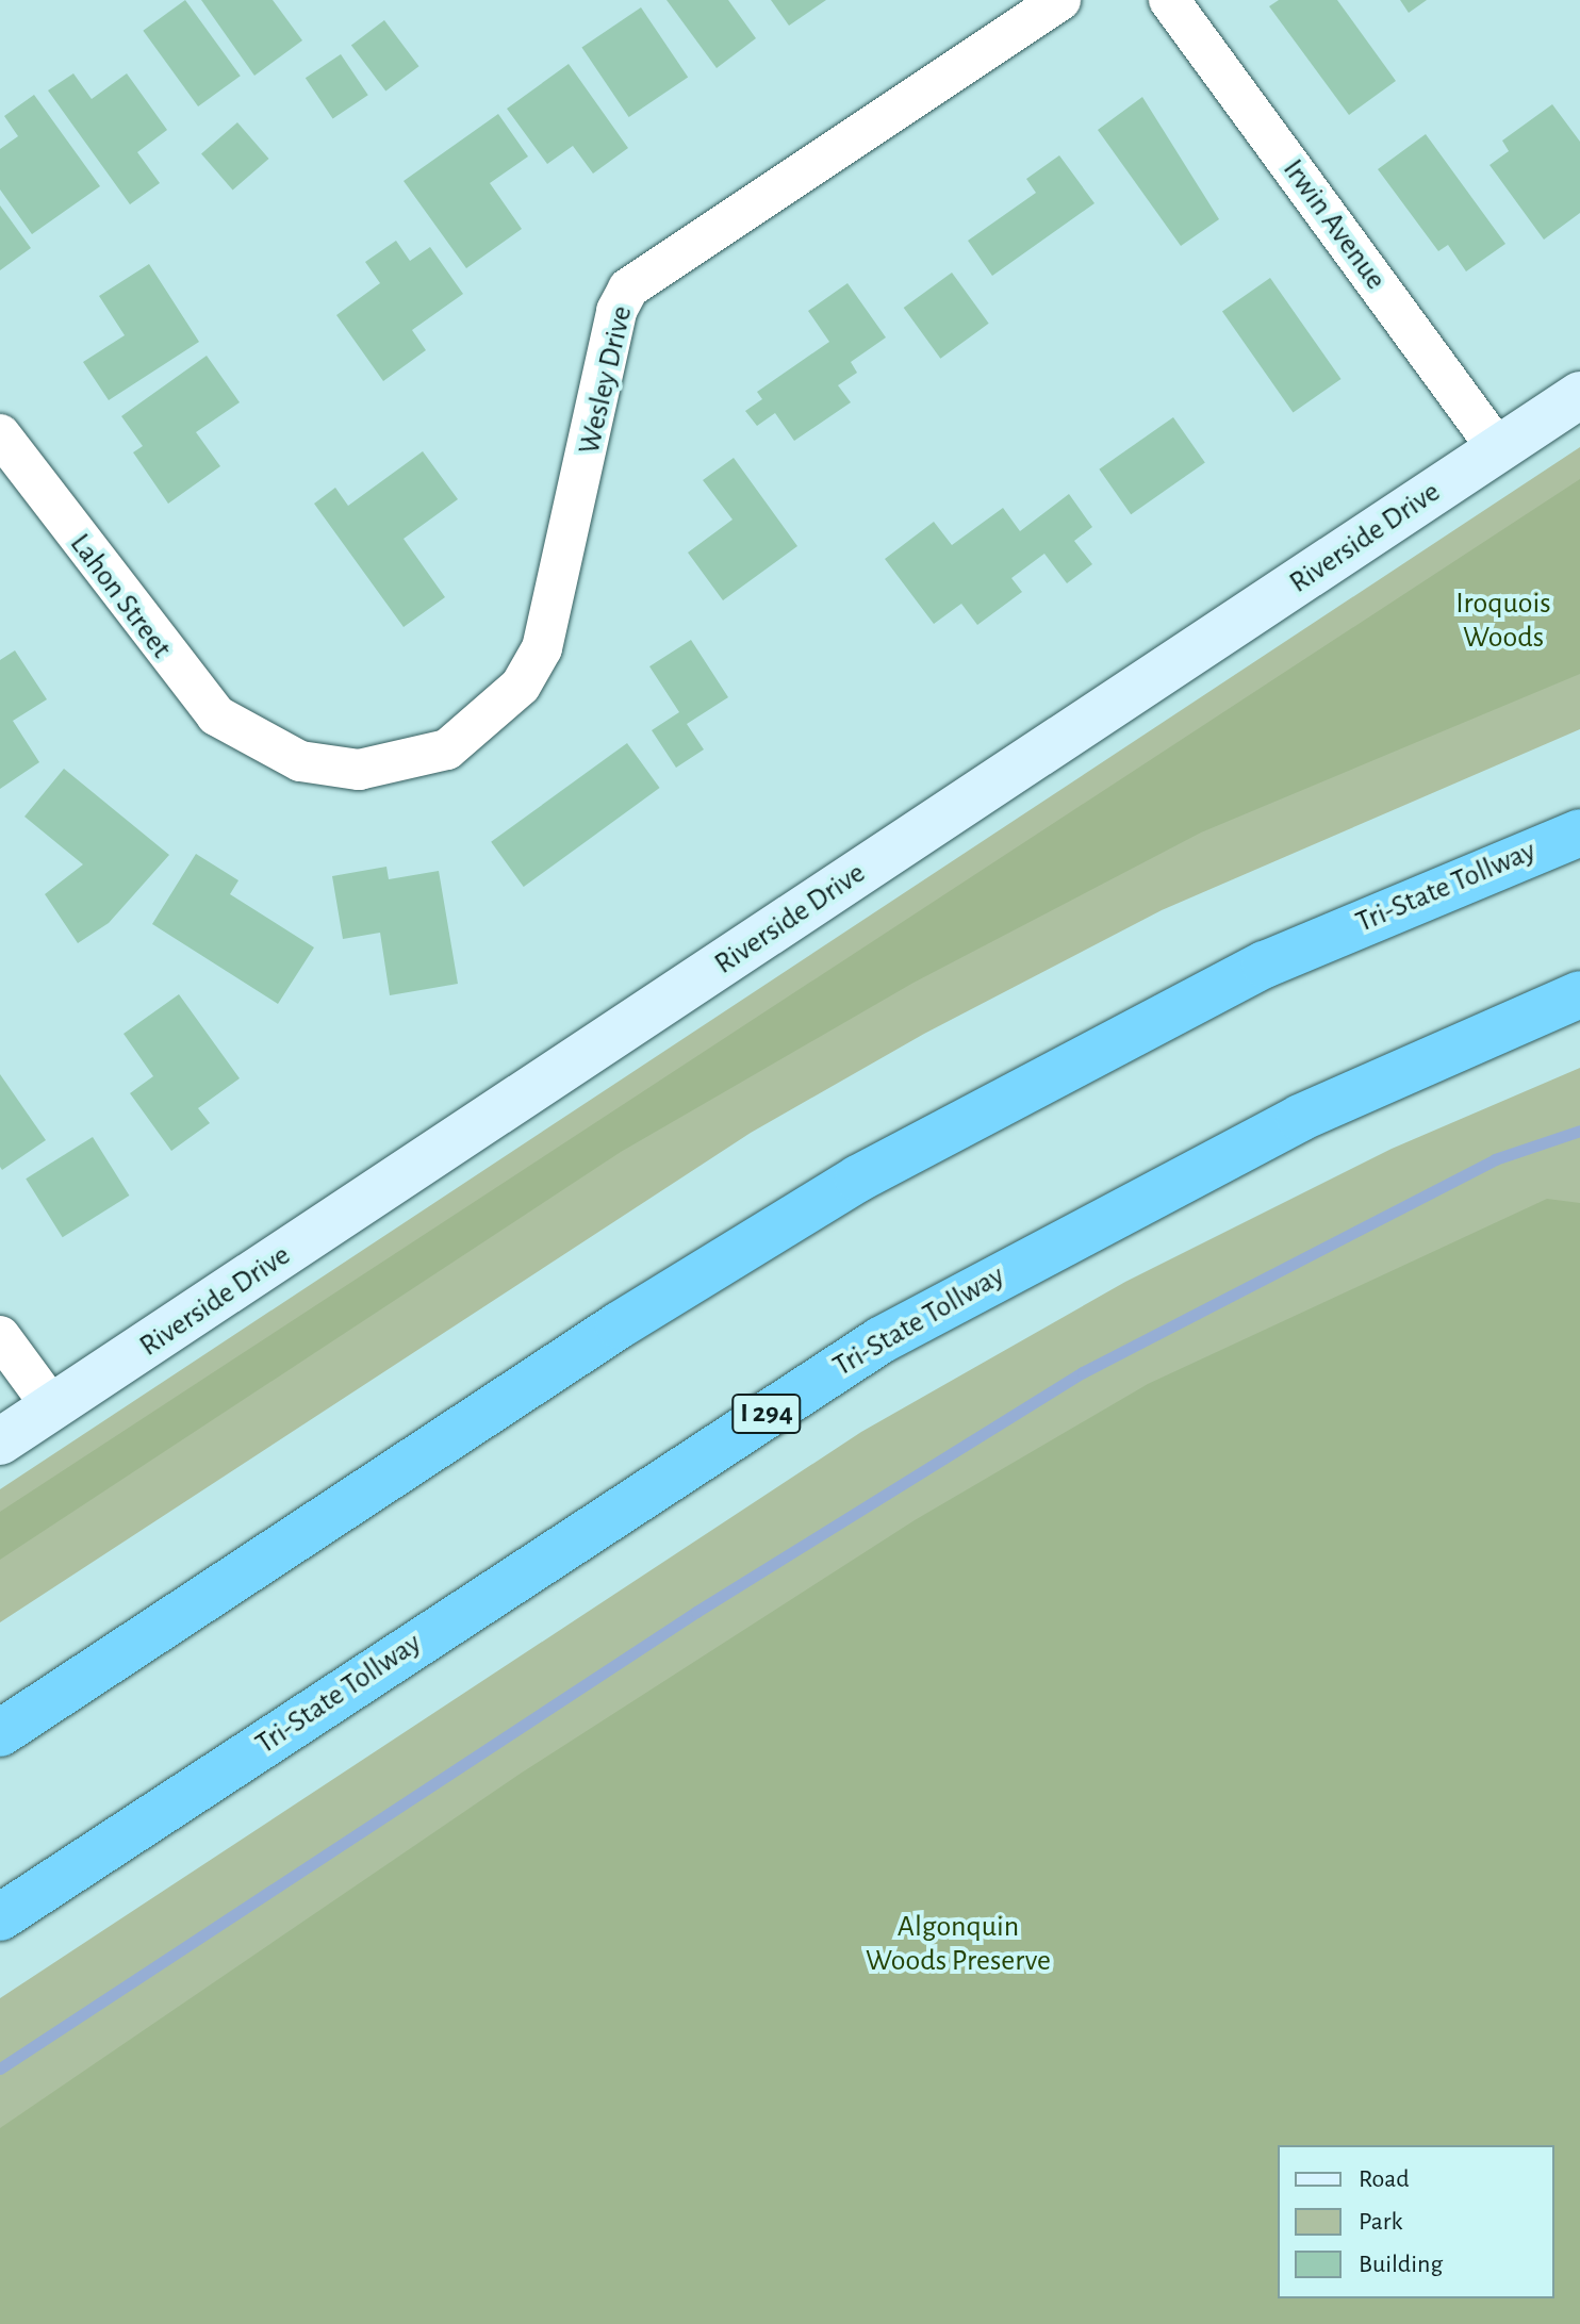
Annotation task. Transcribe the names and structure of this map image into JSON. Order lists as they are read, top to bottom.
{
  "streets": {
    "highway": ["Tri-State Tollway", "I 294"],
    "main road": ["Riverside Drive"],
    "street": ["Irwin Avenue", "Wesley Drive", "Lahon Street"]
  },
  "crossings": [
    ["Irwin Avenue", "Riverside Drive"],
    ["Wesley Drive", "Lahon Street"]
  ],
  "parks": ["Iroquois Woods", "Algonquin Woods Preserve"],
  "legend": ["Road", "Park", "Building"]
}
